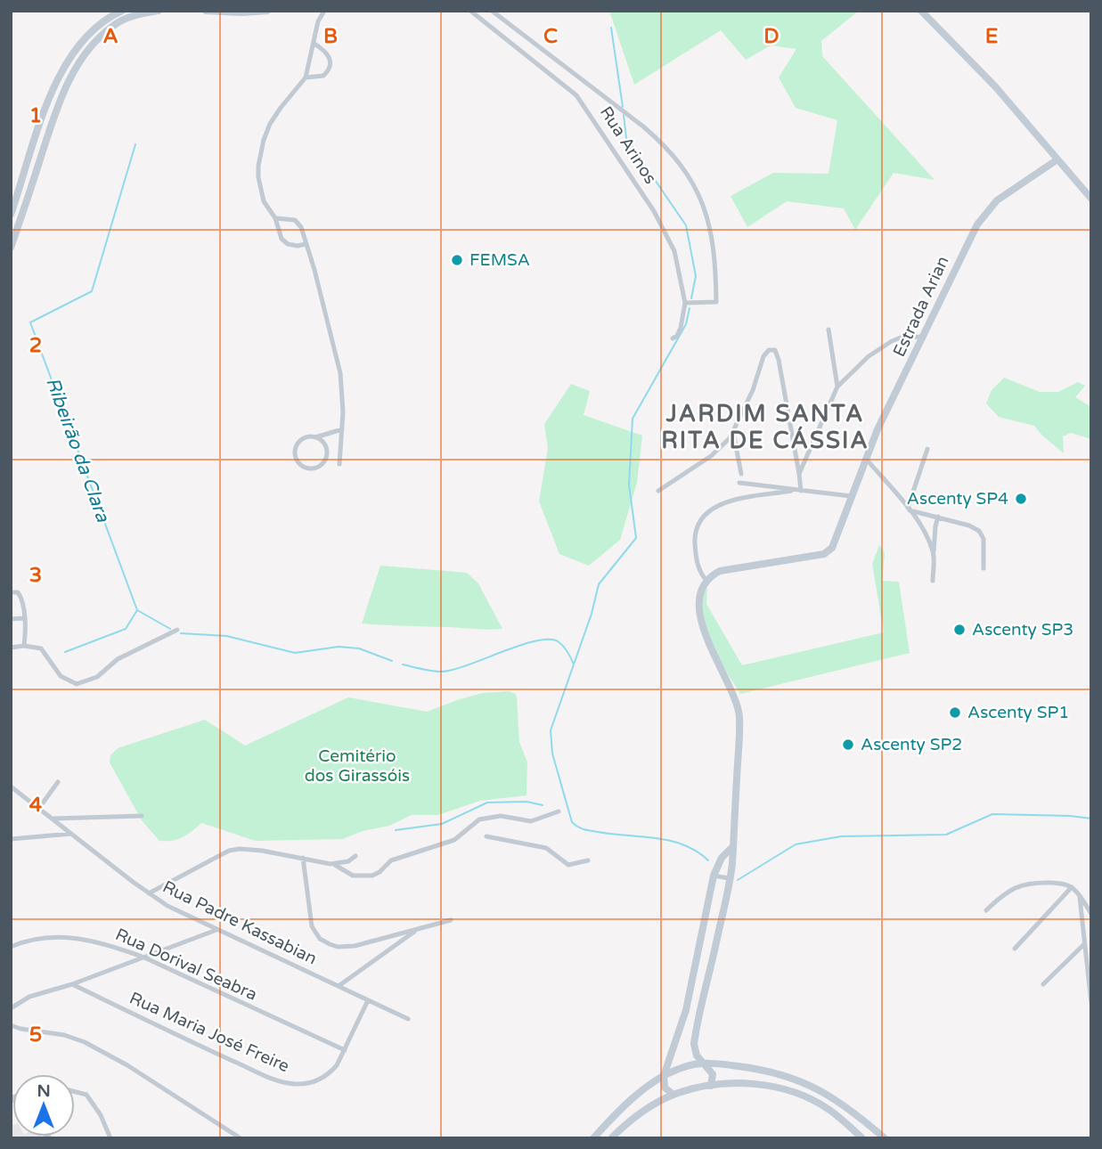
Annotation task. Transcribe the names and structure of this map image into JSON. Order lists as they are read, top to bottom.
{
  "streets": {
    "street": [
      "Rua Arinos",
      "Estrada Arian",
      "Rua Padre Kassabian",
      "Rua Dorival Seabra",
      "Rua Maria José Freire"
    ]
  },
  "crossings": [
    ["Rua Padre Kassabian", "Rua Maria José Freire"],
    ["Rua Dorival Seabra", "Rua Maria José Freire"]
  ],
  "districts": ["JARDIM SANTA RITA DE CÁSSIA"],
  "water": ["Ribeirão da Clara"],
  "parks": ["Cemitério dos Girassóis"],
  "places": [
    "FEMSA",
    "Ascenty SP4",
    "Ascenty SP3",
    "Ascenty SP1",
    "Ascenty SP2"
  ],
  "north": "top",
  "grid": {
    "columns": [
      "A",
      "B",
      "C",
      "D",
      "E"
    ],
    "rows": [
      "1",
      "2",
      "3",
      "4",
      "5"
    ]
  }
}
